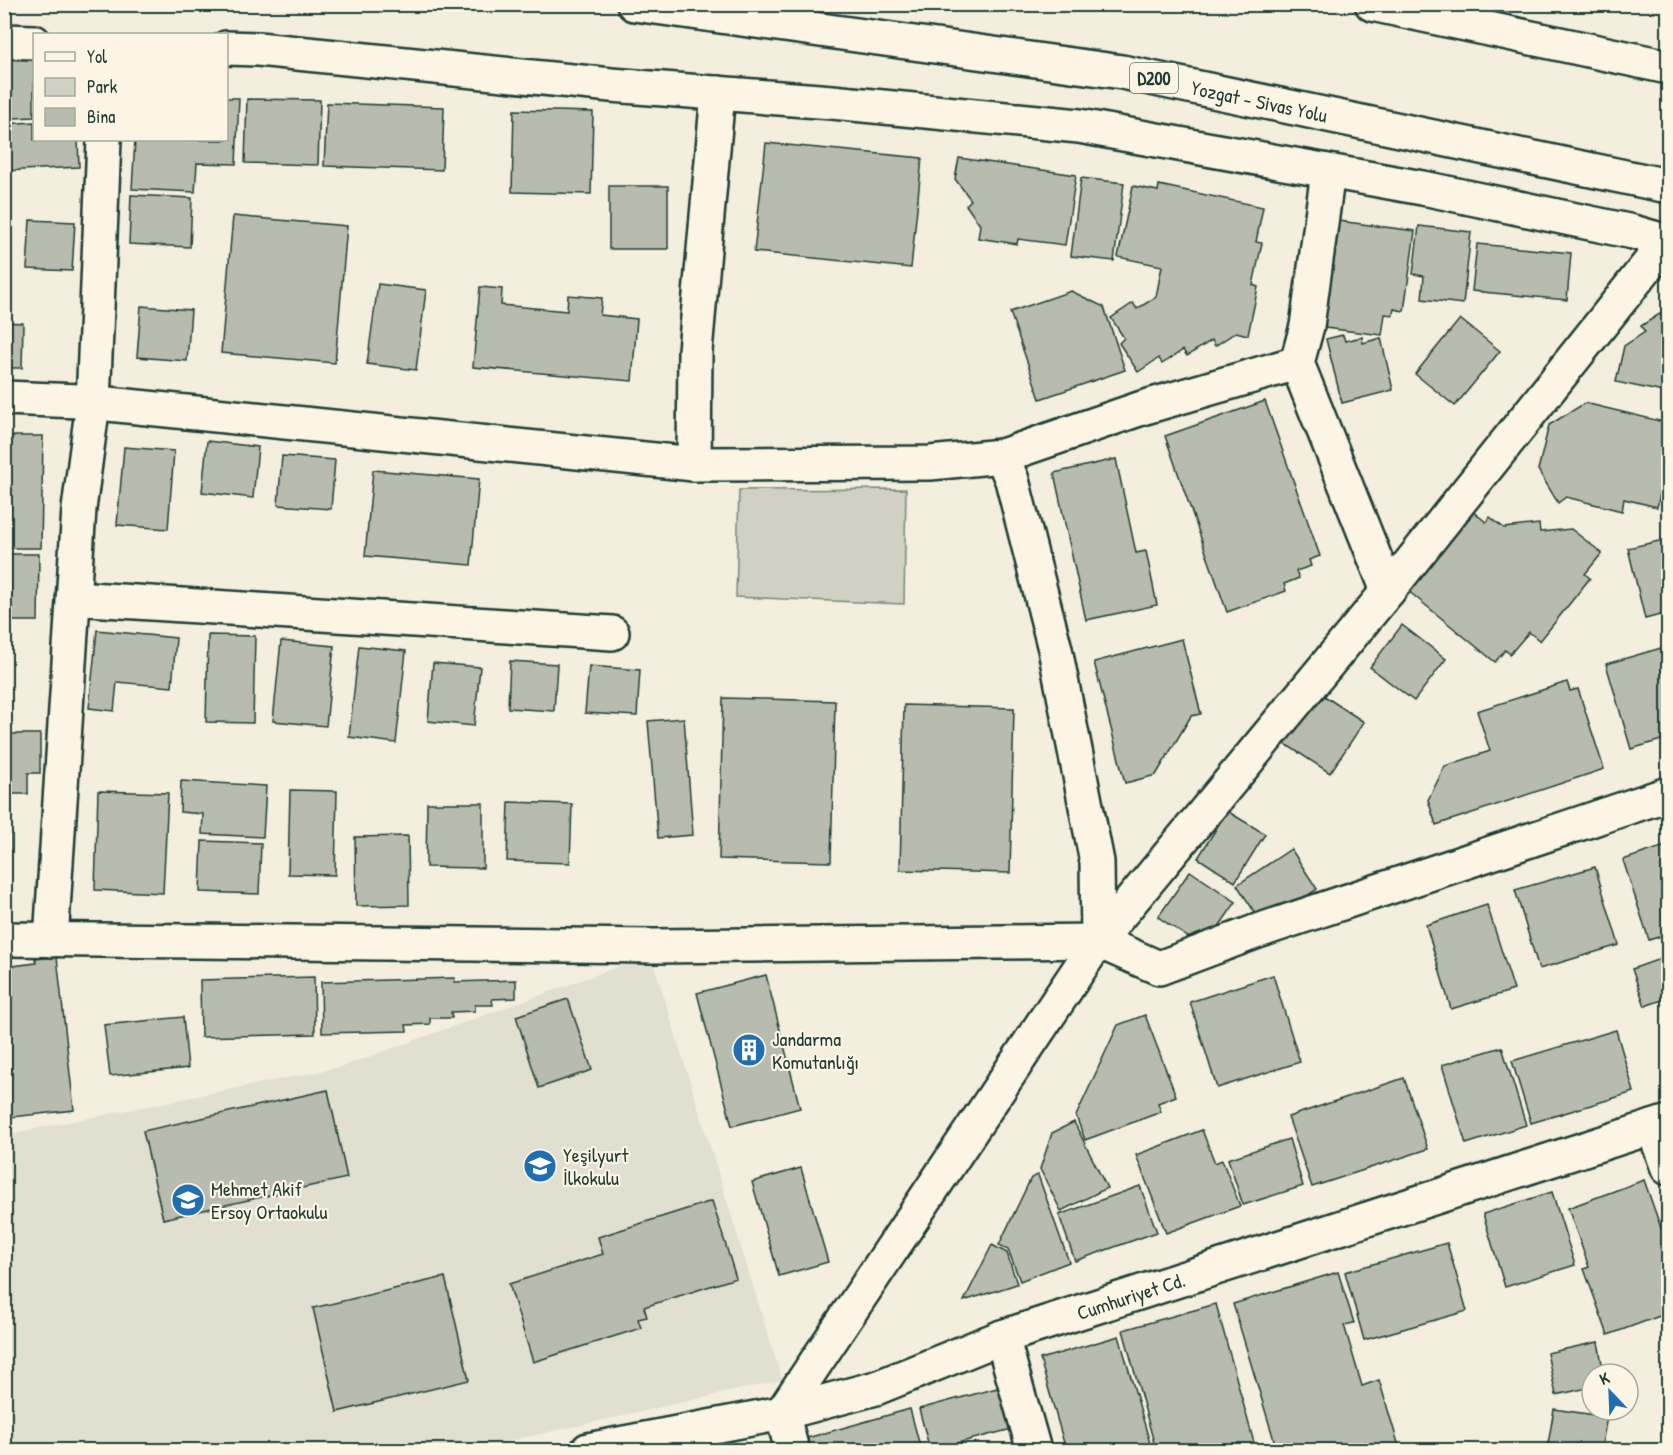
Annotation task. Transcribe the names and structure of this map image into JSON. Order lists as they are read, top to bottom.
{
  "streets": {
    "main road": ["D200", "Yozgat - Sivas Yolu", "Cumhuriyet Cd."]
  },
  "places": {
    "building": ["Jandarma Komutanlığı"],
    "school or university": ["Yeşilyurt İlkokulu", "Mehmet Akif Ersoy Ortaokulu"]
  },
  "legend": ["Yol", "Park", "Bina"],
  "north": "top left"
}
